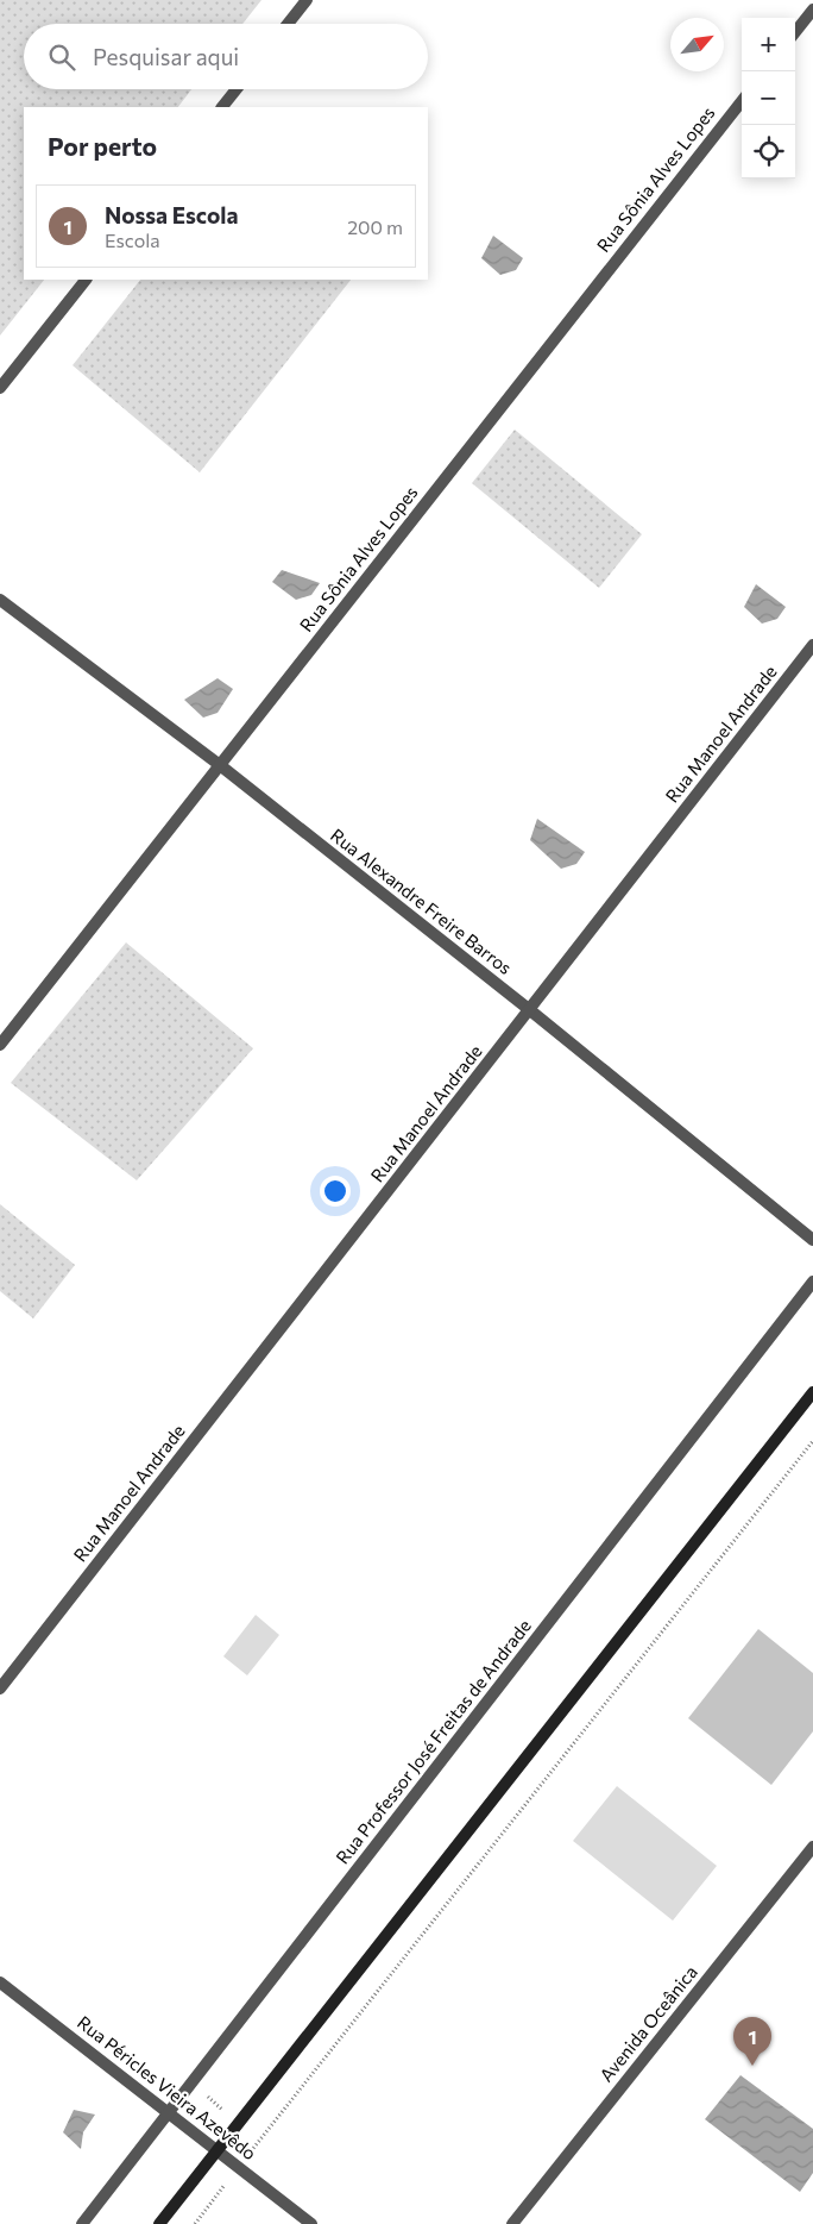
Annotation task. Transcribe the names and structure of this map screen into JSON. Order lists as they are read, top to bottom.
{
  "streets": {
    "street": [
      "Rua Sônia Alves Lopes",
      "Rua Manoel Andrade",
      "Rua Alexandre Freire Barros",
      "Rua Professor José Freitas de Andrade",
      "Avenida Oceânica",
      "Rua Péricles Vieira Azevêdo"
    ]
  },
  "crossings": [
    ["Rua Sônia Alves Lopes", "Rua Alexandre Freire Barros"],
    ["Rua Manoel Andrade", "Rua Alexandre Freire Barros"],
    ["Rua Professor José Freitas de Andrade", "Rua Péricles Vieira Azevêdo"]
  ],
  "north": "top right",
  "page": {
    "map_buttons": ["+", "−"],
    "search": "Pesquisar aqui",
    "heading": "Por perto",
    "list": [
      {
        "mark": "1",
        "name": "Nossa Escola",
        "note": "Escola",
        "value": "200 m"
      }
    ],
    "pins": "1"
  }
}
